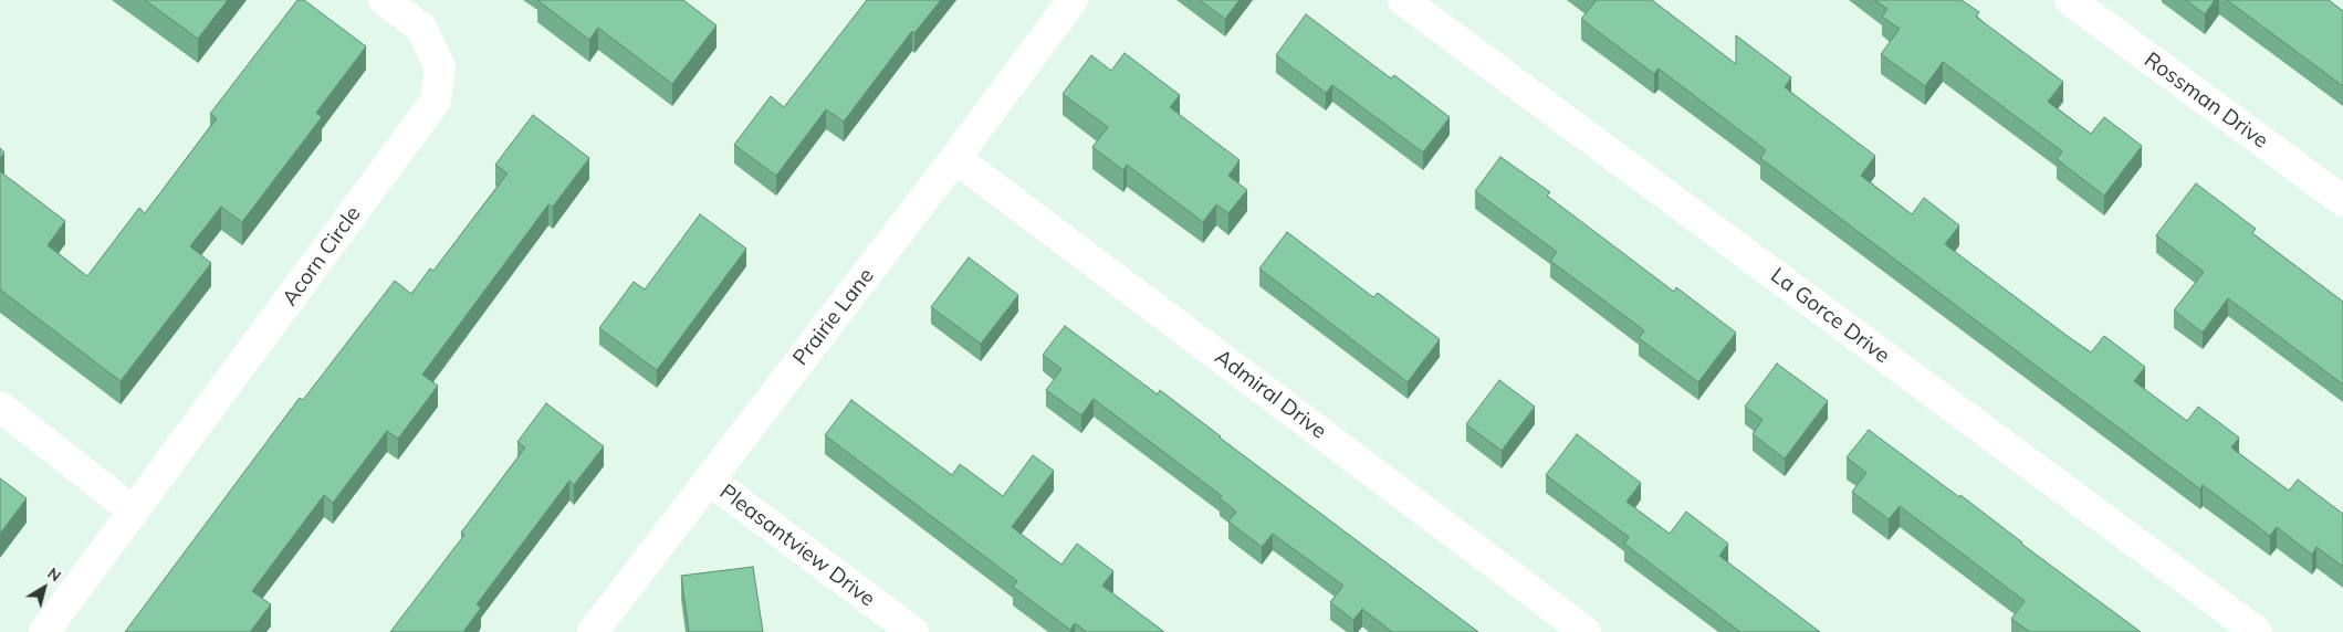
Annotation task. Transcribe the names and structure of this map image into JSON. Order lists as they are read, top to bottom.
{
  "streets": {
    "street": [
      "Rossman Drive",
      "Acorn Circle",
      "La Gorce Drive",
      "Prairie Lane",
      "Admiral Drive",
      "Pleasantview Drive"
    ]
  },
  "crossings": [
    ["Prairie Lane", "Admiral Drive"],
    ["Prairie Lane", "Pleasantview Drive"]
  ],
  "north": "top right"
}
